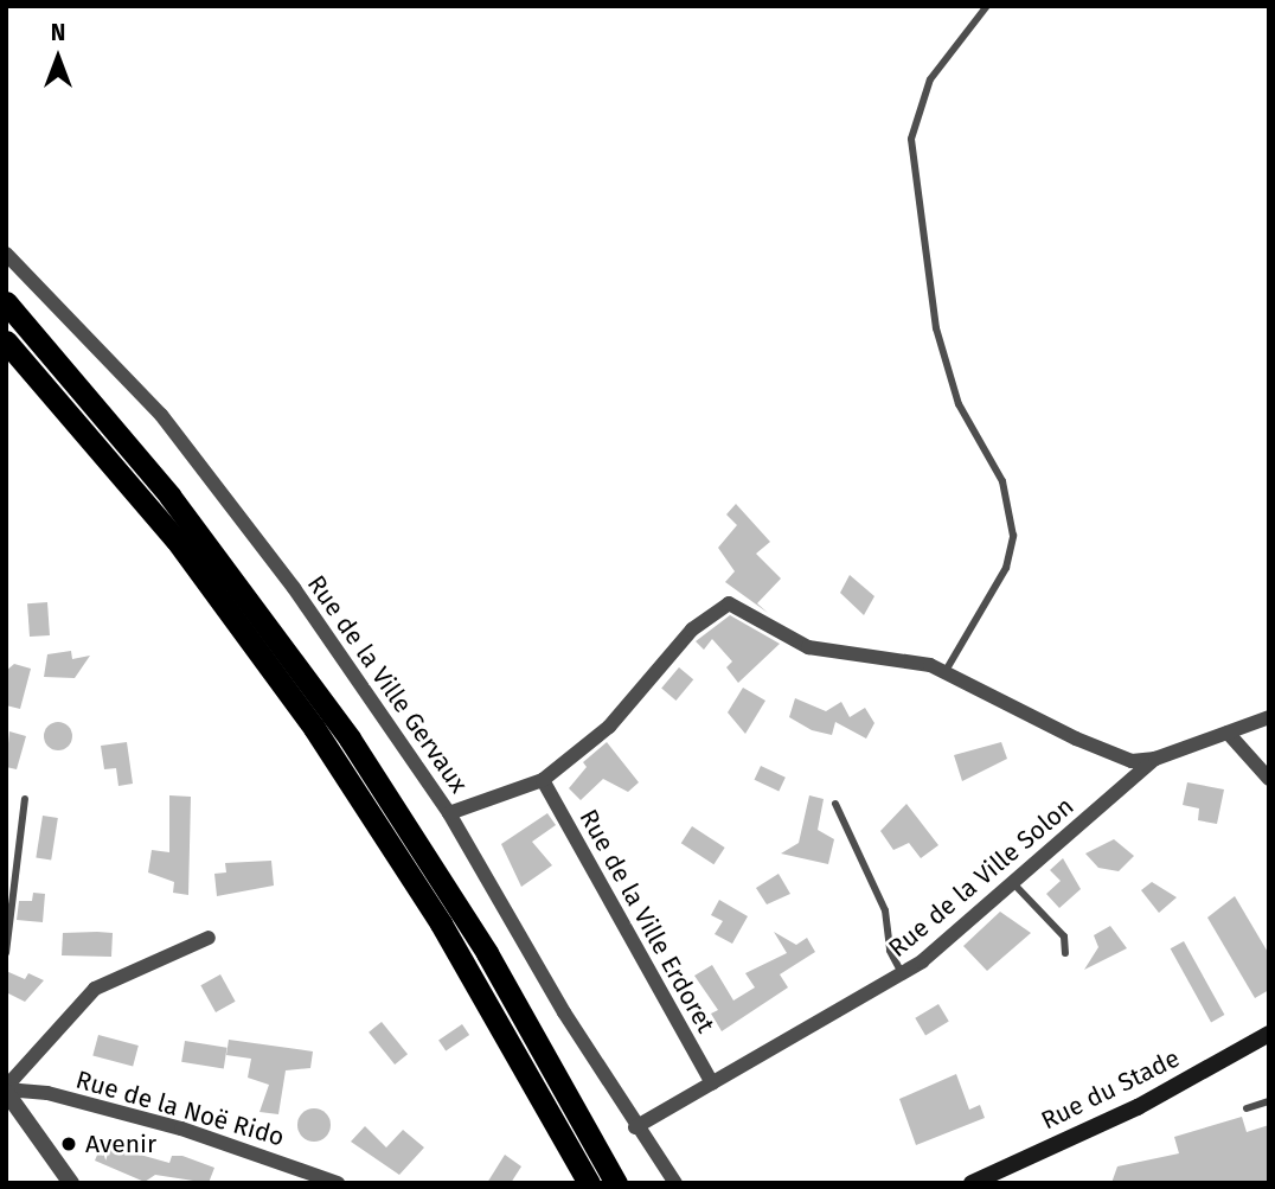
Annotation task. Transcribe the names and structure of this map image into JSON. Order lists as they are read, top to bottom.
{
  "streets": {
    "main road": ["Rue du Stade"],
    "street": [
      "Rue de la Ville Gervaux",
      "Rue de la Ville Solon",
      "Rue de la Ville Erdoret",
      "Rue de la Noë Rido"
    ]
  },
  "crossings": [
    ["Rue de la Ville Gervaux", "Rue de la Ville Solon"],
    ["Rue de la Ville Solon", "Rue de la Ville Erdoret"]
  ],
  "places": ["Avenir"],
  "north": "top"
}
